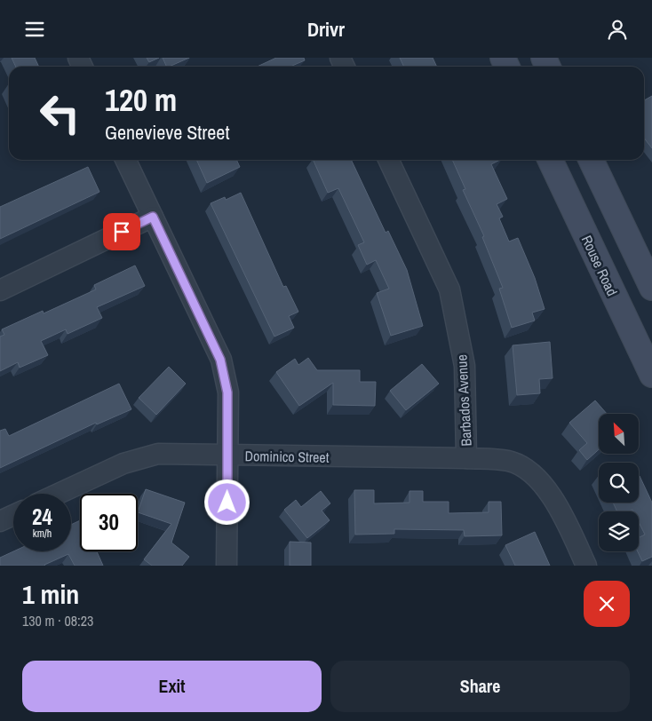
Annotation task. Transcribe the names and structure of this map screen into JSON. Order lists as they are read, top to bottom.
{
  "streets": {
    "street": ["Rouse Road", "Barbados Avenue", "Dominico Street"]
  },
  "crossings": [
    ["Barbados Avenue", "Dominico Street"]
  ],
  "north": "top left",
  "page": {
    "header": "Drivr",
    "turn": ["120 m", "Genevieve Street"],
    "speed": "24 km/h",
    "limit": "30",
    "heading": ["1 min", "130 m · 08:23"],
    "buttons": ["Exit", "Share"]
  }
}
